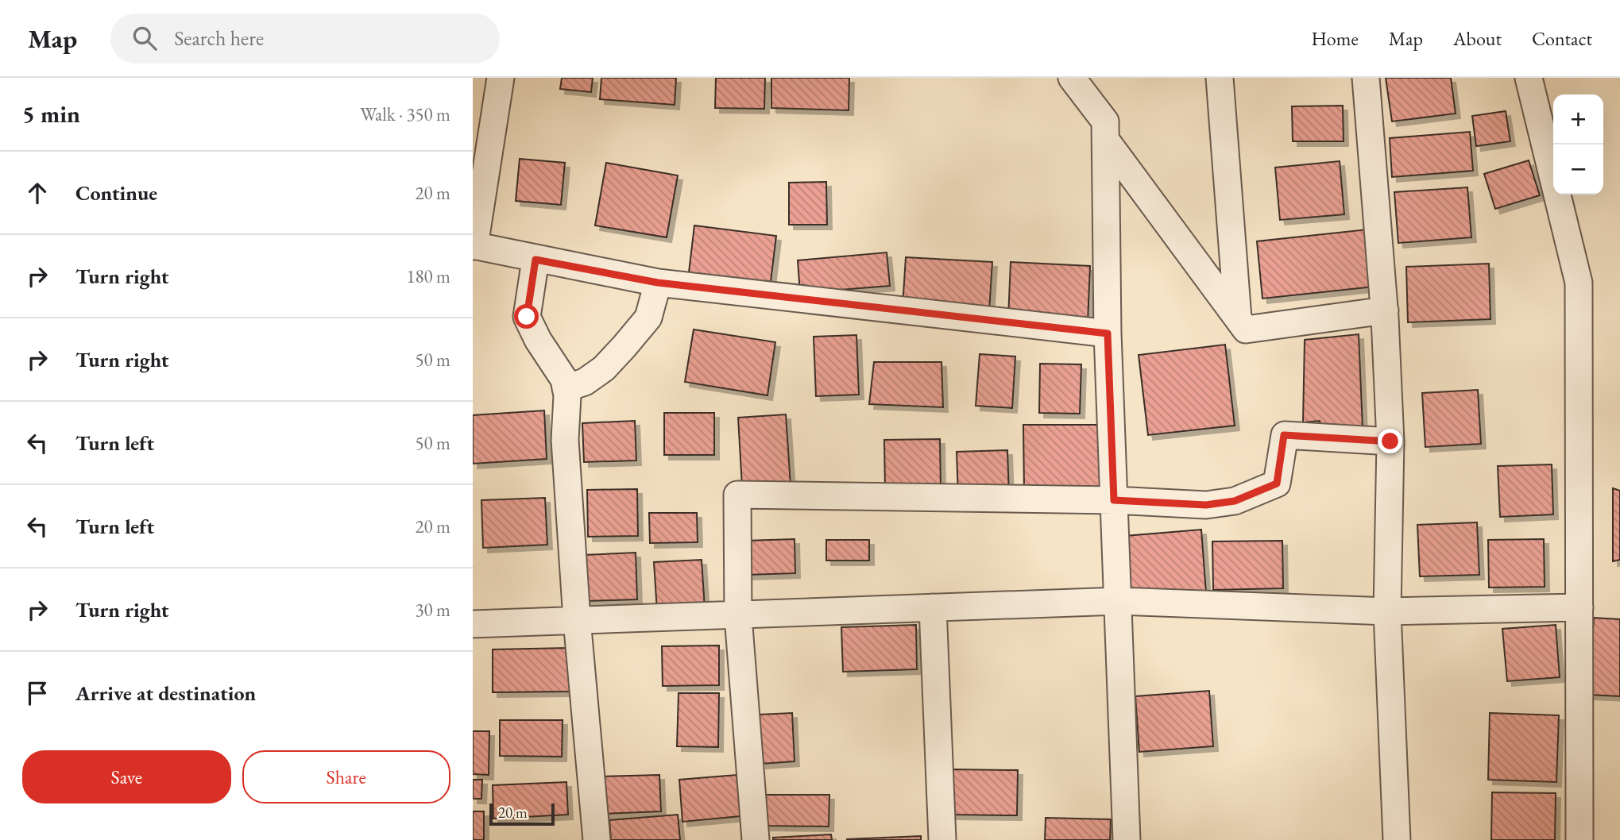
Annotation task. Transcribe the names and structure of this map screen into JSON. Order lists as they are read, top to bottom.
{
  "scale_bar": "20 m",
  "page": {
    "header": "Map",
    "search": "Search here",
    "nav": [
      "Home",
      "Map",
      "About",
      "Contact"
    ],
    "heading": ["5 min", "Walk · 350 m"],
    "map_buttons": ["+", "−"],
    "list": [
      ["Continue", "20 m"],
      ["Turn right", "180 m"],
      ["Turn right", "50 m"],
      ["Turn left", "50 m"],
      ["Turn left", "20 m"],
      ["Turn right", "30 m"],
      "Arrive at destination"
    ],
    "buttons": ["Save", "Share"],
    "scale": "20 m"
  }
}
